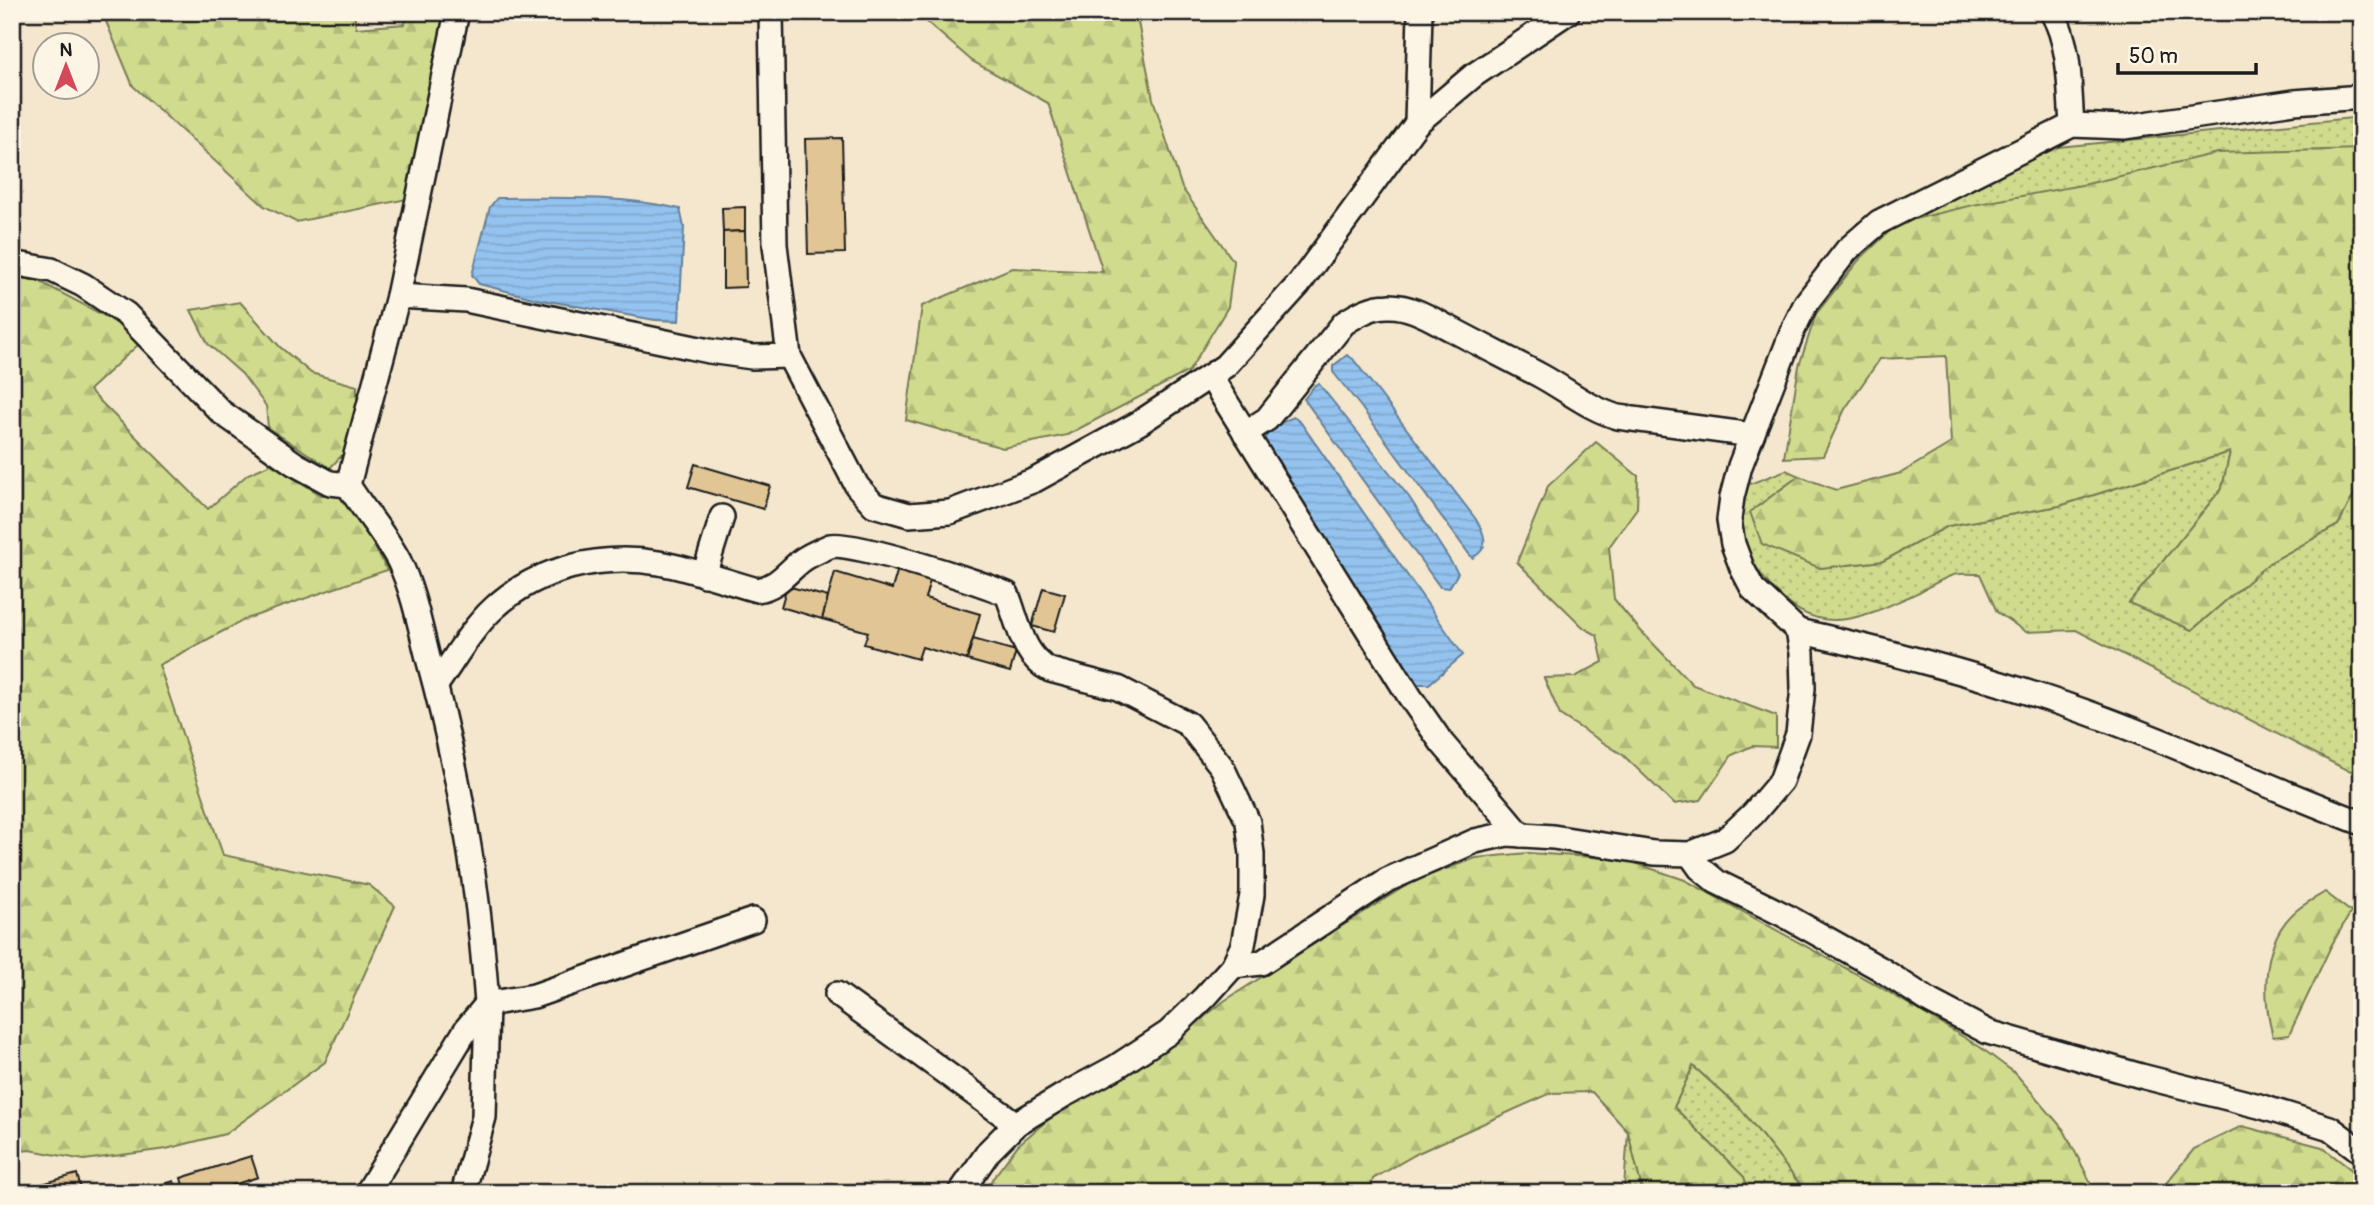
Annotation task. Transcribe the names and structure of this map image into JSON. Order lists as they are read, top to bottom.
{
  "scale_bar": "50 m",
  "north": "top"
}
